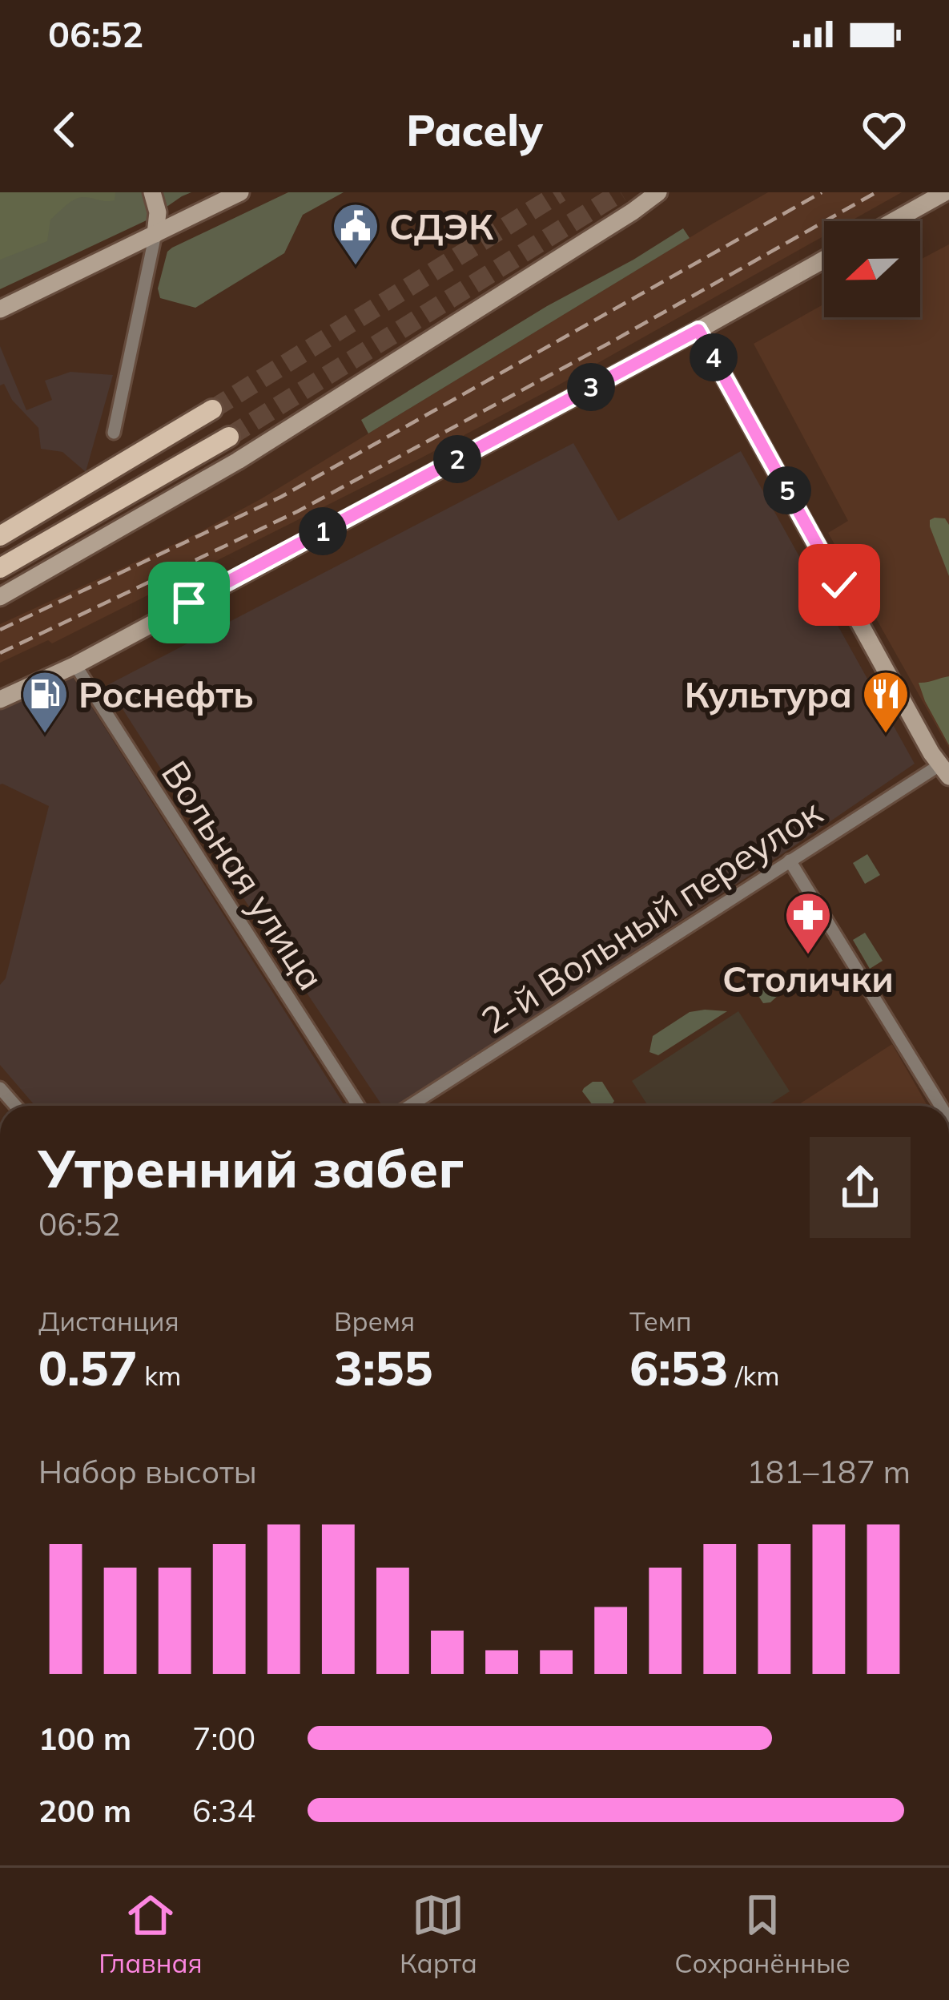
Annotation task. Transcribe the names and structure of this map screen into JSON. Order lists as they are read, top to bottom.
{
  "streets": {
    "street": ["Вольная улица", "2-й Вольный переулок"]
  },
  "places": {
    "public building": ["СДЭК"],
    "fuel station": ["Роснефть"],
    "restaurant": ["Культура"],
    "pharmacy": ["Столички"]
  },
  "north": "left",
  "page": {
    "status": "06:52",
    "header": "Pacely",
    "pins": [
      "4",
      "3",
      "2",
      "5",
      "1"
    ],
    "heading": ["Утренний забег", "06:52"],
    "stats": [
      ["Дистанция", "0.57 km"],
      ["Время", "3:55"],
      ["Темп", "6:53 /km"]
    ],
    "chart": ["Набор высоты", "181–187 m"],
    "list": [
      {
        "name": "100 m",
        "note": "7:00"
      },
      {
        "name": "200 m",
        "note": "6:34"
      }
    ],
    "tabs": ["Главная", "Карта", "Сохранённые"]
  }
}
